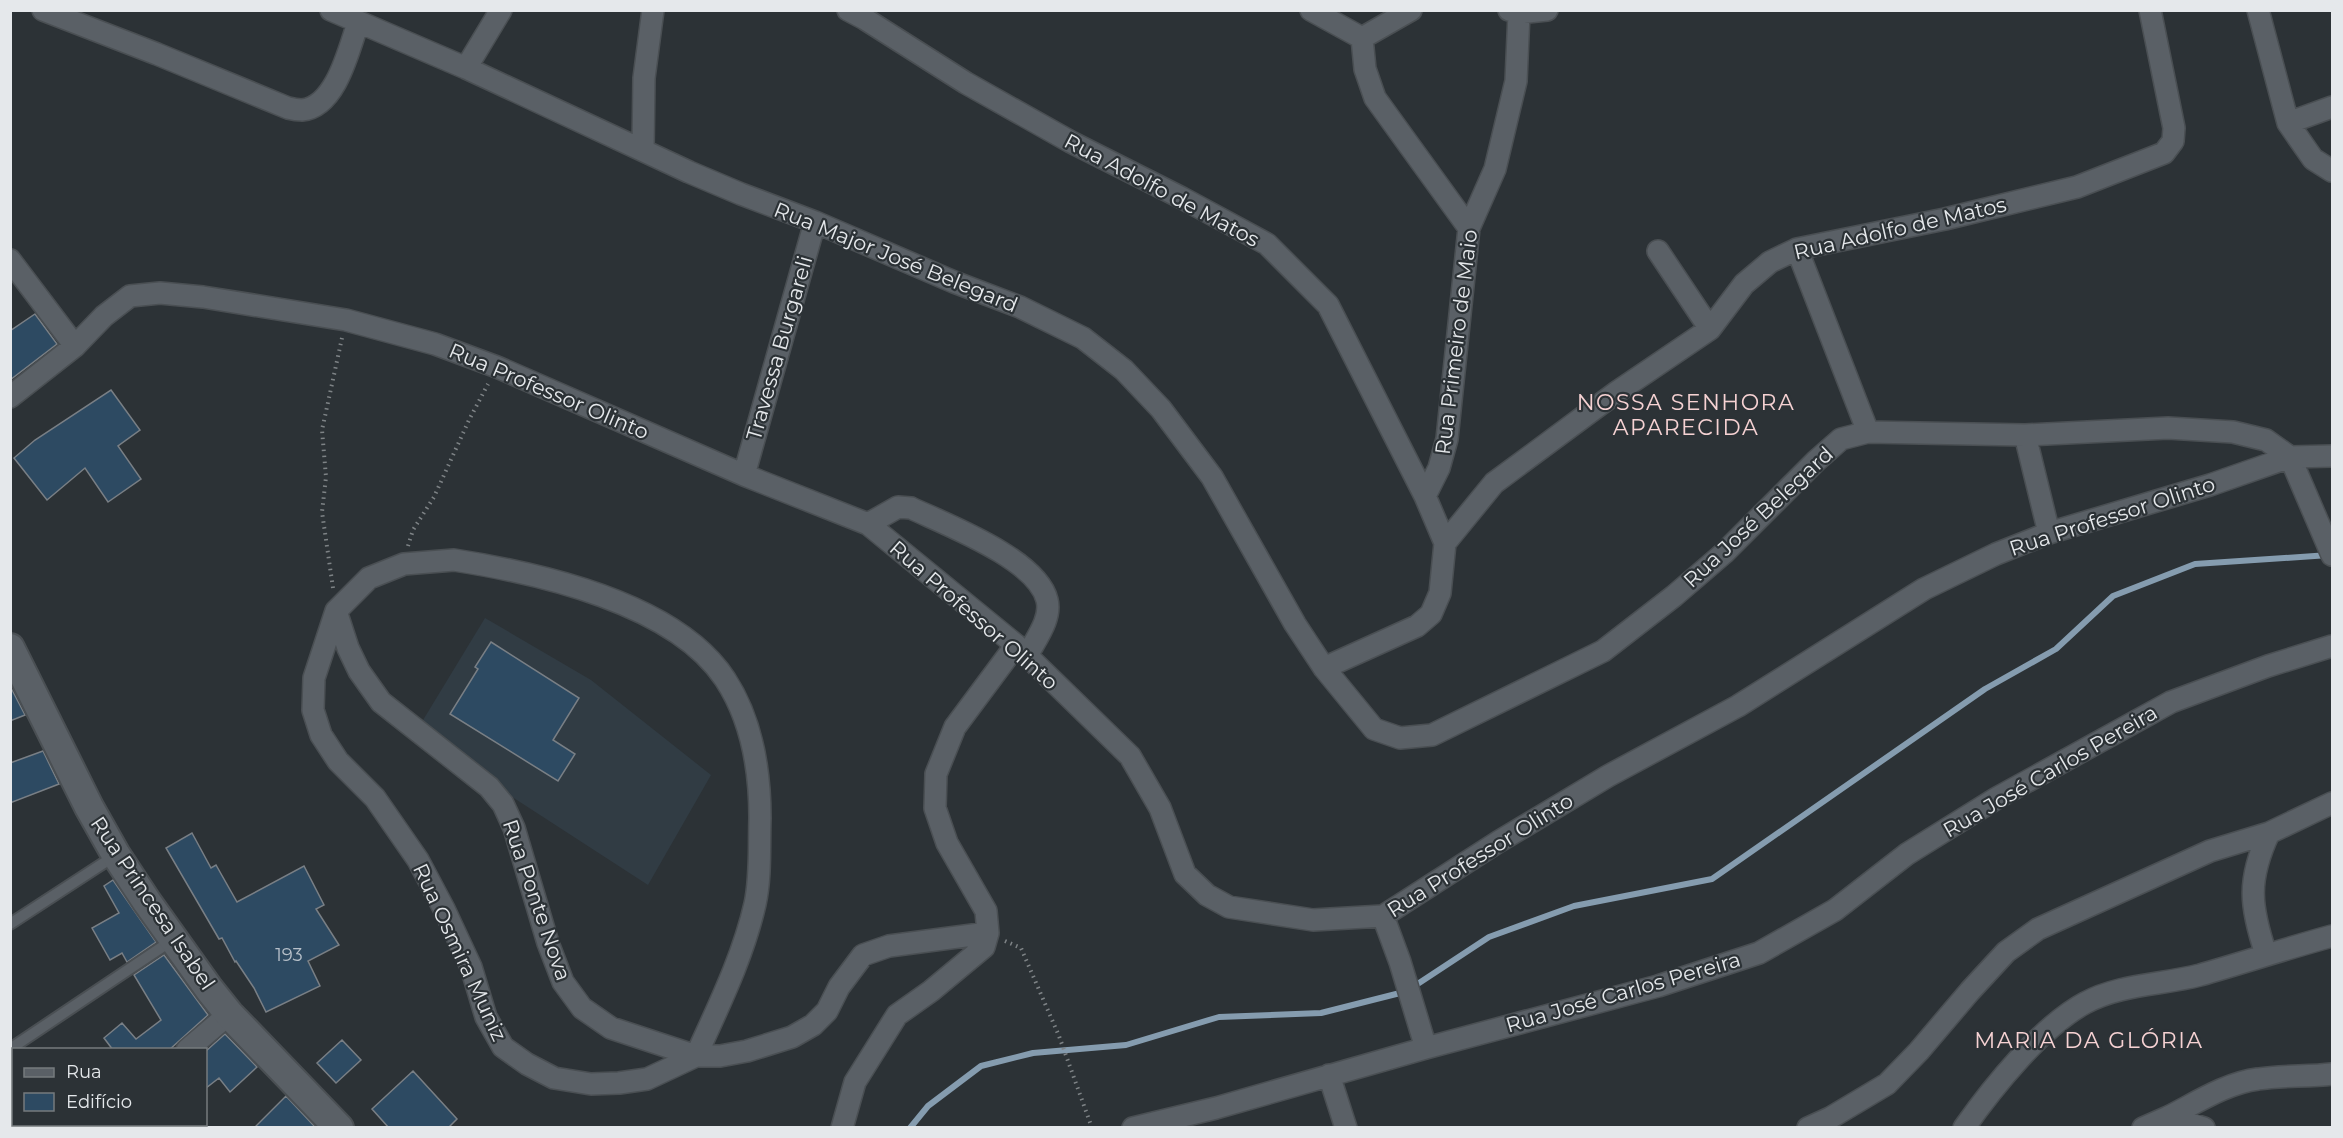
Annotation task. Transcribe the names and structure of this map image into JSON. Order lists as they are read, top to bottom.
{
  "streets": {
    "main road": ["Rua Princesa Isabel"],
    "street": [
      "Rua Adolfo de Matos",
      "Rua Major José Belegard",
      "Rua Primeiro de Maio",
      "Travessa Burgareli",
      "Rua Professor Olinto",
      "Rua José Belegard",
      "Rua José Carlos Pereira",
      "Rua Ponte Nova",
      "Rua Osmira Muniz"
    ]
  },
  "crossings": [
    ["Rua Adolfo de Matos", "Rua Major José Belegard"],
    ["Rua Adolfo de Matos", "Rua Primeiro de Maio"],
    ["Rua Adolfo de Matos", "Rua José Belegard"],
    ["Rua Major José Belegard", "Travessa Burgareli"],
    ["Rua Major José Belegard", "Rua José Belegard"],
    ["Travessa Burgareli", "Rua Professor Olinto"],
    ["Rua Professor Olinto", "Rua José Belegard"],
    ["Rua Ponte Nova", "Rua Osmira Muniz"]
  ],
  "districts": ["NOSSA SENHORA APARECIDA", "MARIA DA GLÓRIA"],
  "house_numbers": ["193"],
  "legend": ["Rua", "Edifício"]
}
